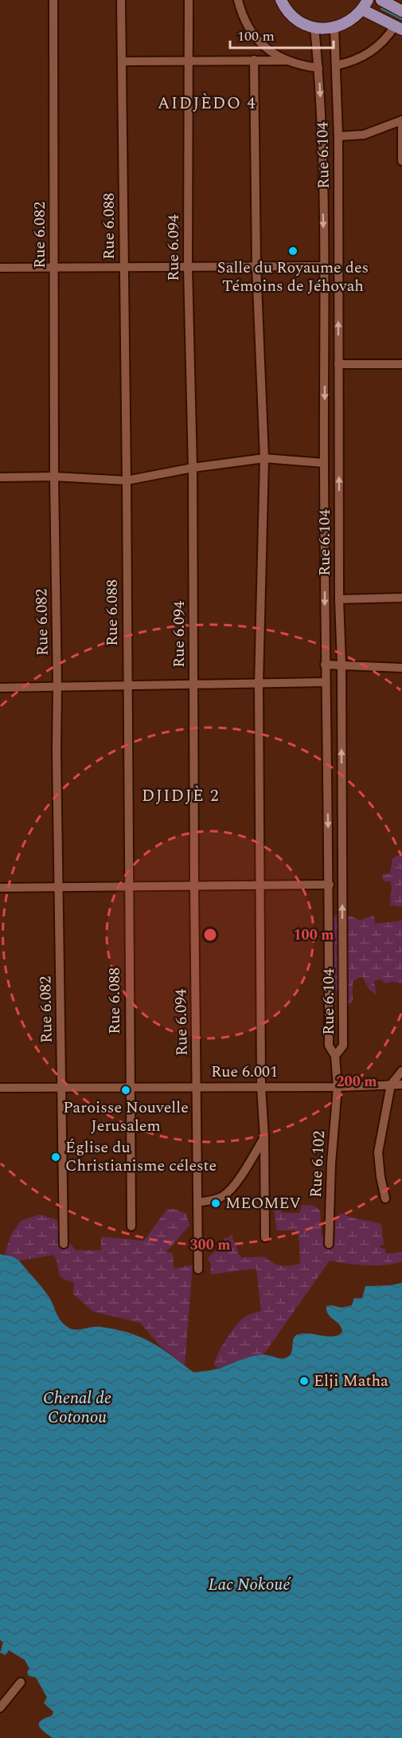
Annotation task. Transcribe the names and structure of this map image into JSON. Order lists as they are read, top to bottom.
{
  "streets": {
    "street": [
      "Rue 6.104",
      "Rue 6.088",
      "Rue 6.082",
      "Rue 6.094",
      "Rue 6.001",
      "Rue 6.102"
    ]
  },
  "crossings": [
    ["Rue 6.104", "Rue 6.001"],
    ["Rue 6.104", "Rue 6.102"],
    ["Rue 6.088", "Rue 6.001"],
    ["Rue 6.082", "Rue 6.001"],
    ["Rue 6.094", "Rue 6.001"],
    ["Rue 6.001", "Rue 6.102"]
  ],
  "districts": ["AIDJÈDO 4", "DJIDJÈ 2"],
  "water": ["Chenal de Cotonou", "Lac Nokoué"],
  "places": [
    "Salle du Royaume des Témoins de Jéhovah",
    "Paroisse Nouvelle Jerusalem",
    "Église du Christianisme céleste",
    "MEOMEV",
    "Elji Matha"
  ],
  "scale_bar": "100 m",
  "rings": ["100 m", "200 m", "300 m"]
}
